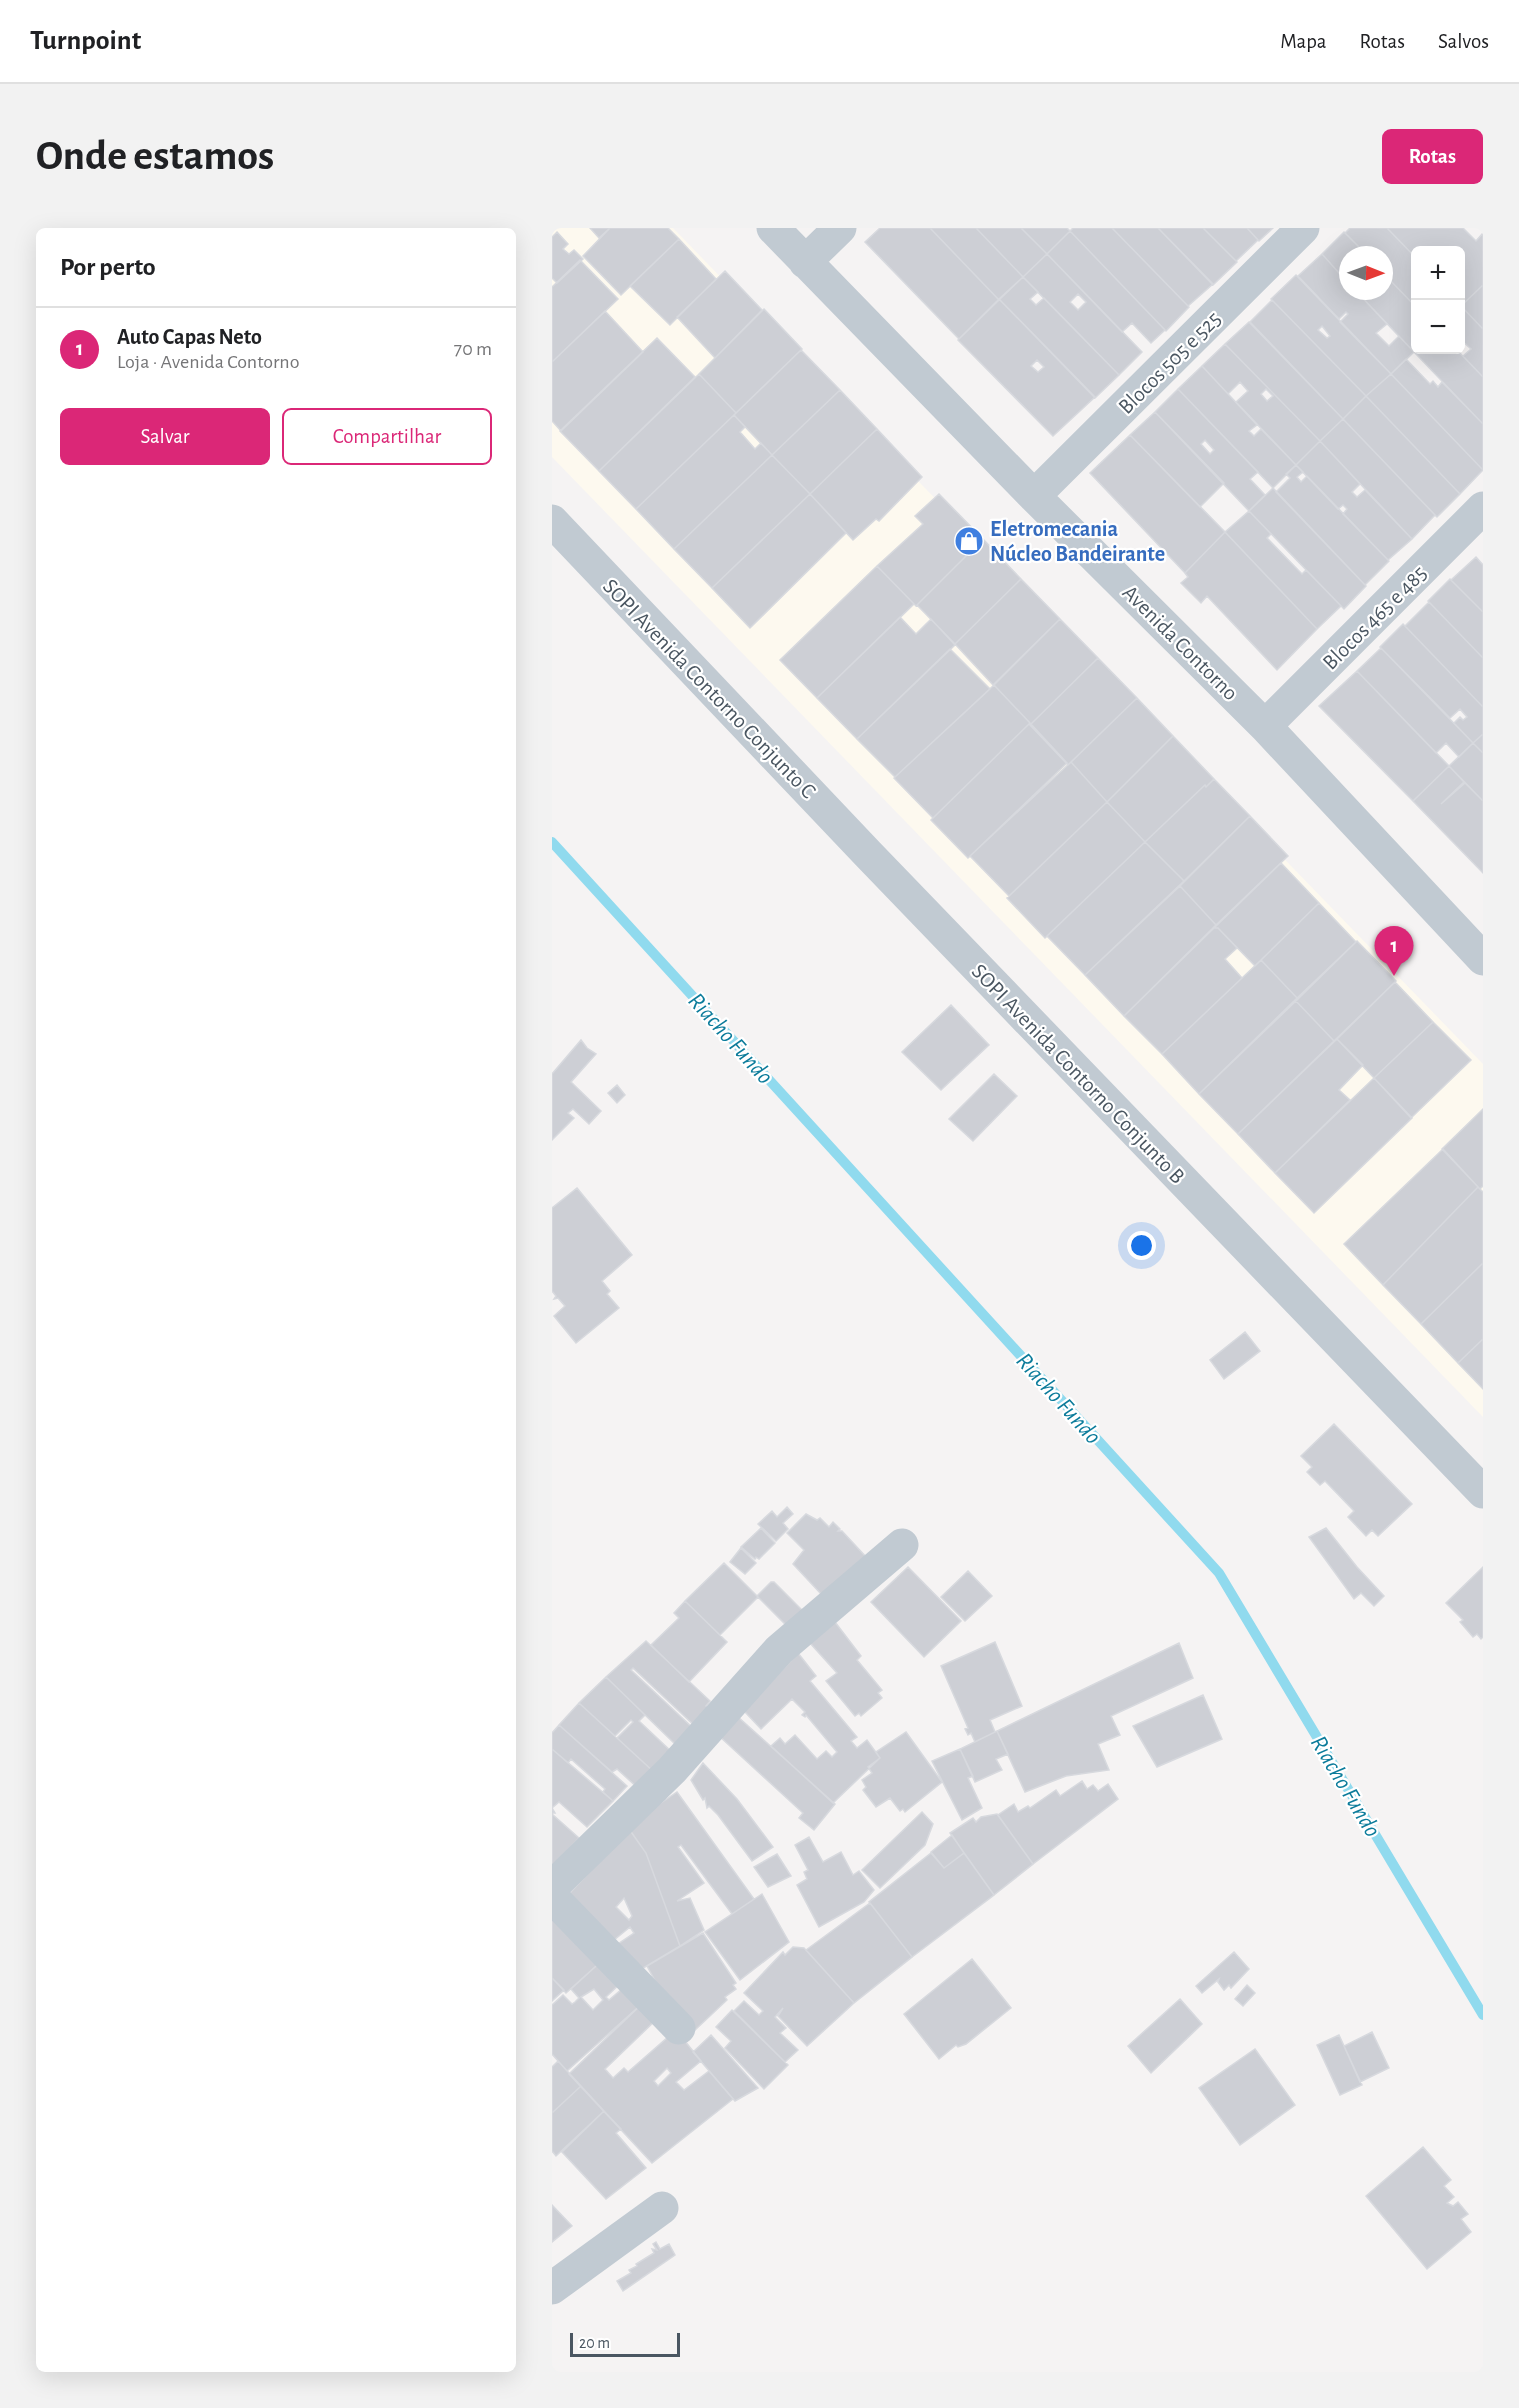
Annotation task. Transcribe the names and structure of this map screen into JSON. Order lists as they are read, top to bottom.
{
  "streets": {
    "street": [
      "Blocos 505 e 525",
      "Blocos 465 e 485",
      "Avenida Contorno",
      "SOPI Avenida Contorno Conjunto C",
      "SOPI Avenida Contorno Conjunto B"
    ]
  },
  "crossings": [
    ["Blocos 505 e 525", "Avenida Contorno"],
    ["Blocos 465 e 485", "Avenida Contorno"],
    ["SOPI Avenida Contorno Conjunto C", "SOPI Avenida Contorno Conjunto B"]
  ],
  "water": ["Riacho Fundo"],
  "places": {
    "shop": ["Eletromecania Núcleo Bandeirante"]
  },
  "scale_bar": "20 m",
  "north": "right",
  "page": {
    "header": "Turnpoint",
    "nav": ["Mapa", "Rotas", "Salvos"],
    "buttons": [
      "Rotas",
      ["Salvar", "Compartilhar"]
    ],
    "title": "Onde estamos",
    "heading": "Por perto",
    "map_buttons": ["+", "−"],
    "list": [
      {
        "mark": "1",
        "name": "Auto Capas Neto",
        "note": "Loja · Avenida Contorno",
        "value": "70 m"
      }
    ],
    "pins": "1",
    "scale": "20 m"
  }
}
